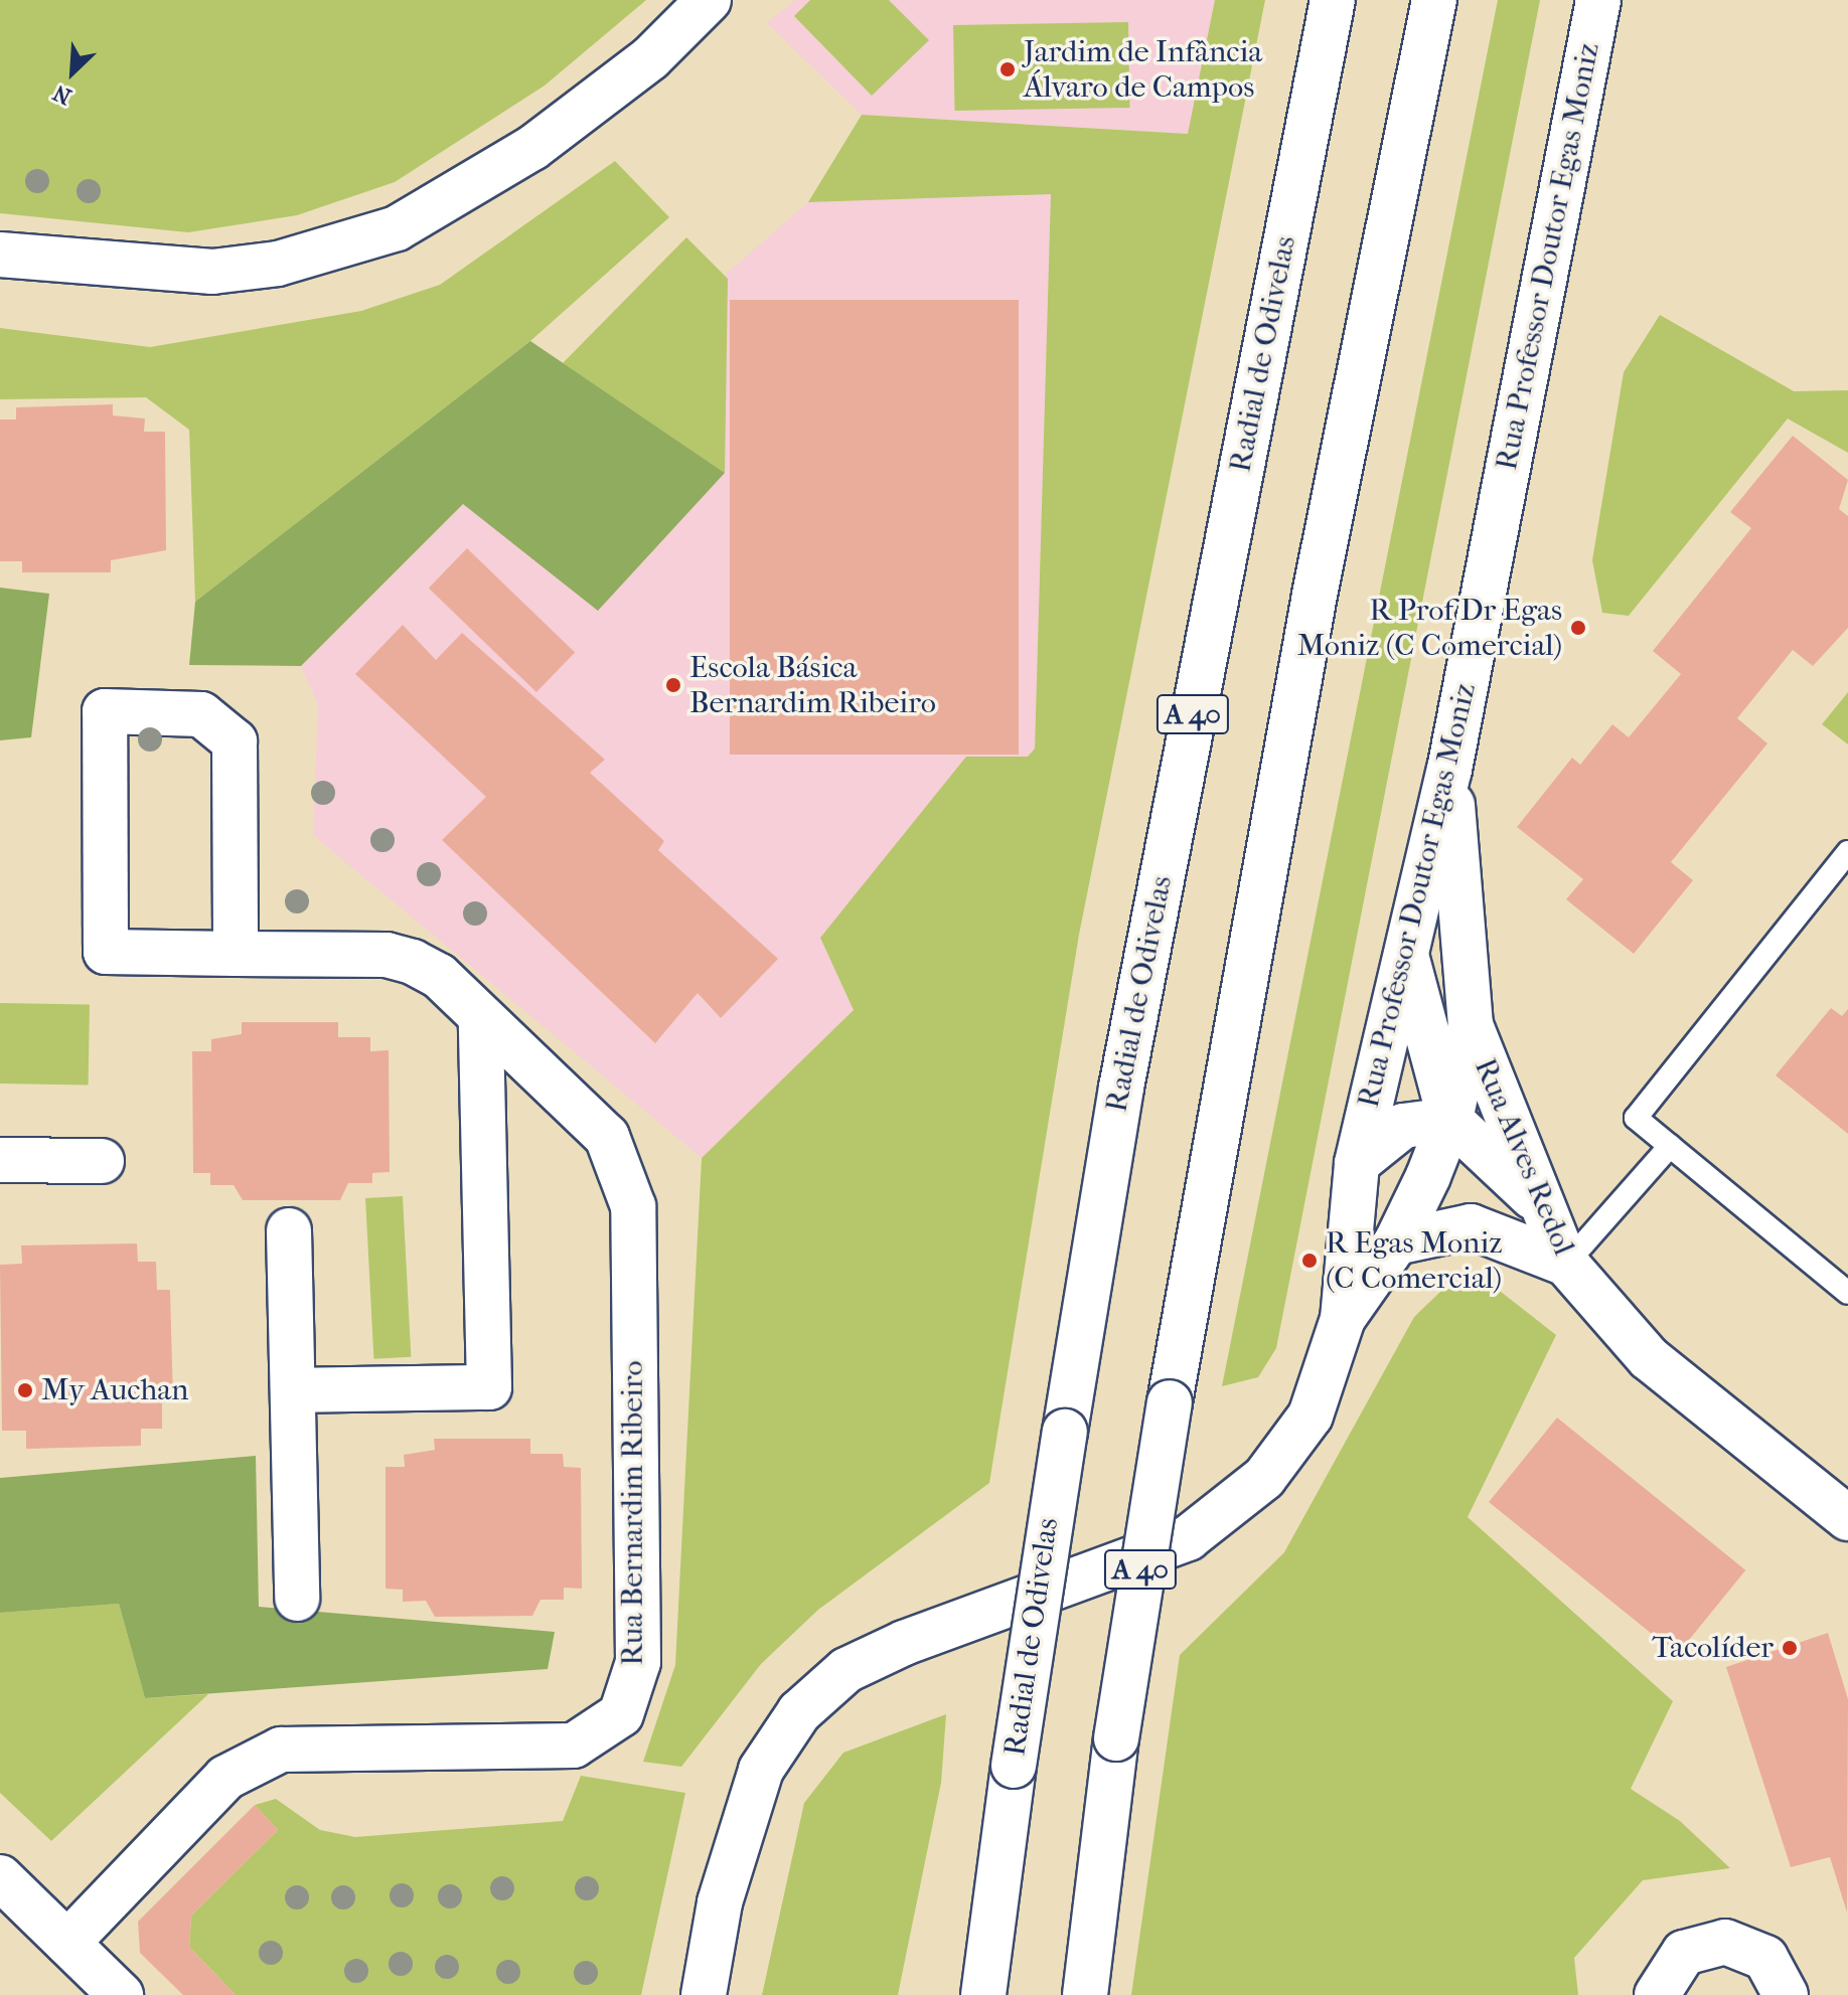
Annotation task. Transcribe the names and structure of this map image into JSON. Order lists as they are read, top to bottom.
{
  "streets": {
    "main road": [
      "Rua Professor Doutor Egas Moniz",
      "Radial de Odivelas",
      "A 40",
      "Rua Alves Redol",
      "Rua Bernardim Ribeiro"
    ]
  },
  "crossings": [
    ["Rua Professor Doutor Egas Moniz", "Rua Alves Redol"]
  ],
  "places": [
    "Jardim de Infância Álvaro de Campos",
    "R Prof Dr Egas Moniz (C Comercial)",
    "Escola Básica Bernardim Ribeiro",
    "R Egas Moniz (C Comercial)",
    "My Auchan",
    "Tacolíder"
  ],
  "north": "bottom left"
}
